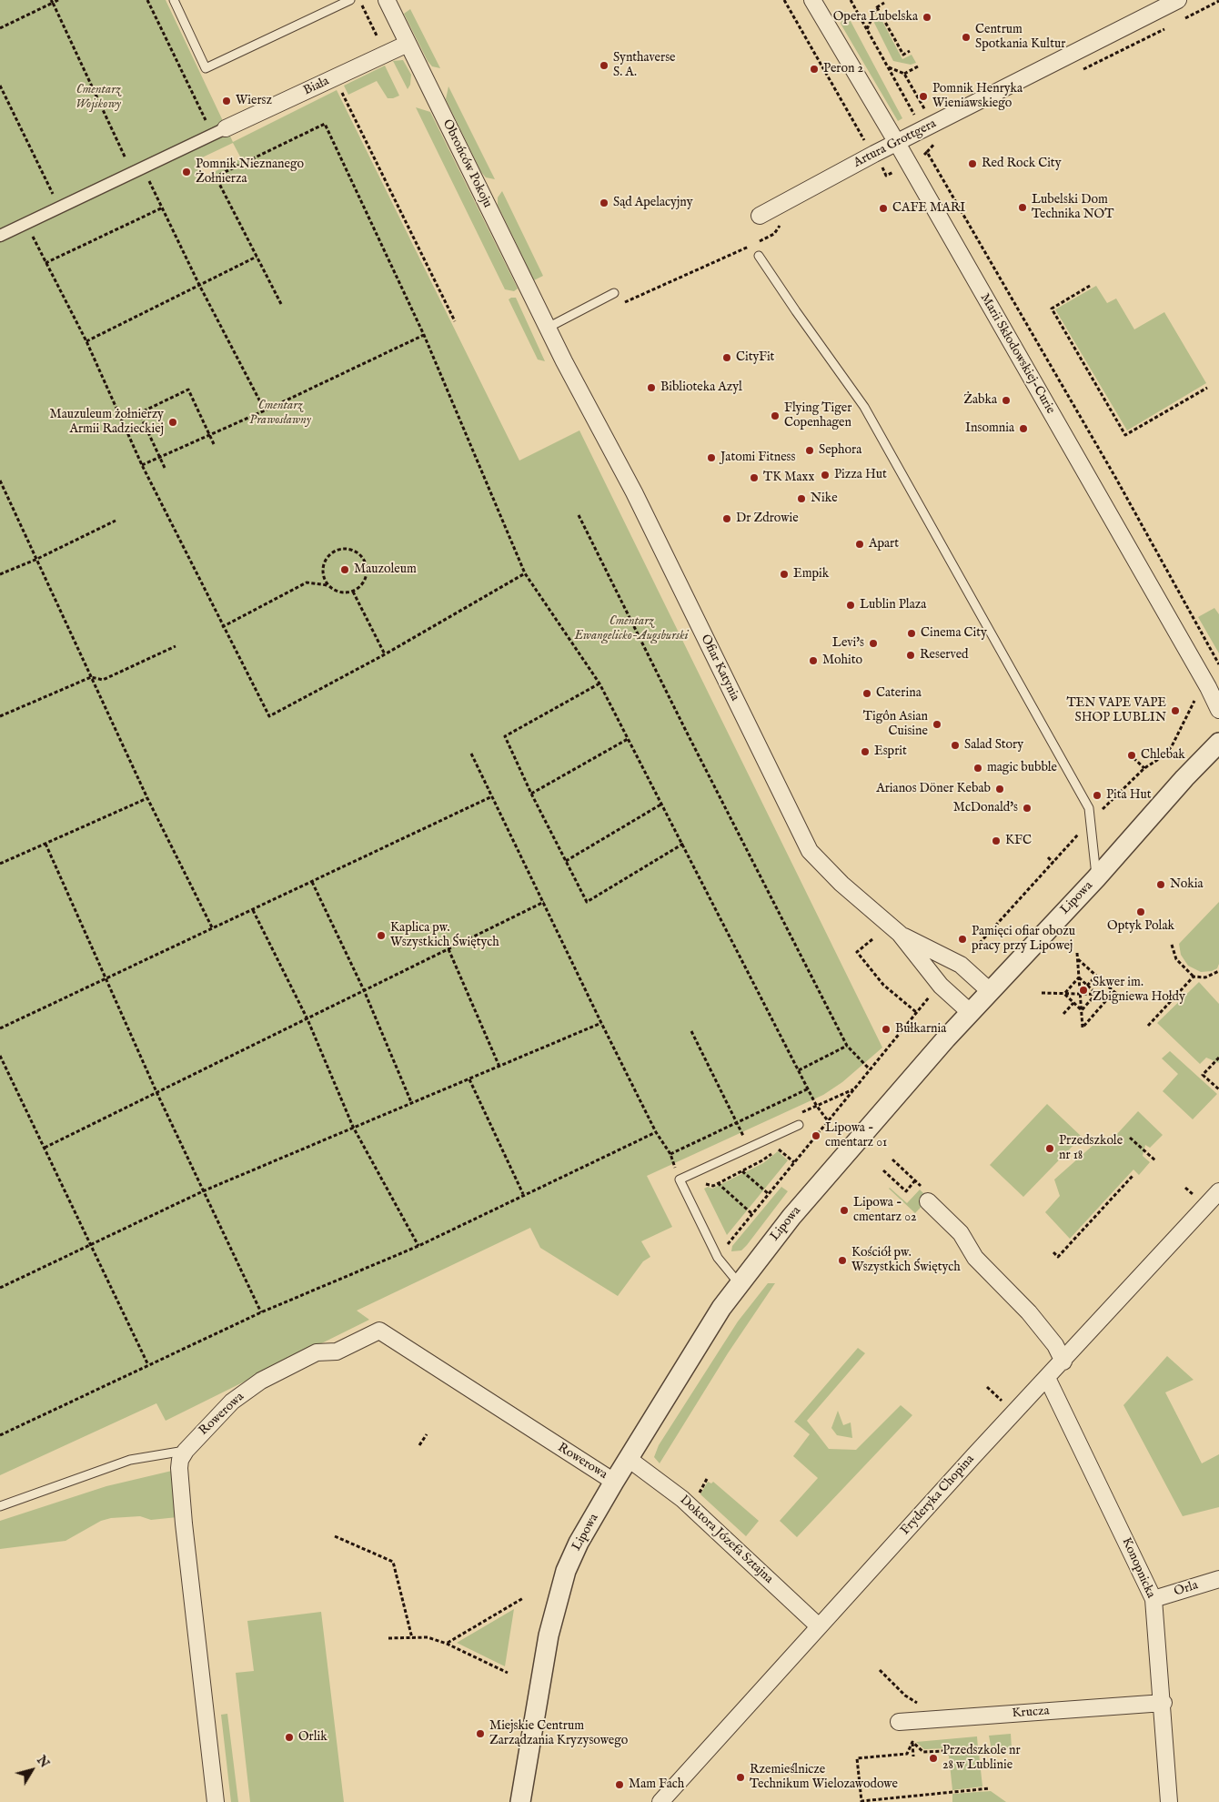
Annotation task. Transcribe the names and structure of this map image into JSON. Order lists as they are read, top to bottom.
{
  "streets": {
    "street": [
      "Biała",
      "Artura Grottgera",
      "Obrońców Pokoju",
      "Marii Skłodowskiej-Curie",
      "Ofiar Katynia",
      "Lipowa",
      "Rowerowa",
      "Fryderyka Chopina",
      "Doktora Józefa Sztajna",
      "Konopnicka",
      "Orla",
      "Krucza"
    ]
  },
  "crossings": [
    ["Biała", "Obrońców Pokoju"],
    ["Artura Grottgera", "Marii Skłodowskiej-Curie"],
    ["Obrońców Pokoju", "Ofiar Katynia"],
    ["Ofiar Katynia", "Lipowa"],
    ["Lipowa", "Rowerowa"],
    ["Lipowa", "Doktora Józefa Sztajna"],
    ["Fryderyka Chopina", "Doktora Józefa Sztajna"],
    ["Fryderyka Chopina", "Konopnicka"],
    ["Konopnicka", "Orla"],
    ["Konopnicka", "Krucza"]
  ],
  "parks": ["Cmentarz Wojskowy", "Cmentarz Prawosławny", "Cmentarz Ewangelicko-Augsburski"],
  "places": [
    "Opera Lubelska",
    "Centrum Spotkania Kultur",
    "Synthaverse S. A.",
    "Peron 2",
    "Pomnik Henryka Wieniawskiego",
    "Wiersz",
    "Red Rock City",
    "Pomnik Nieznanego Żołnierza",
    "Sąd Apelacyjny",
    "Lubelski Dom Technika NOT",
    "CAFE MARI",
    "CityFit",
    "Biblioteka Azyl",
    "Żabka",
    "Flying Tiger Copenhagen",
    "Mauzuleum żołnierzy Armii Radzieckiej",
    "Insomnia",
    "Sephora",
    "Jatomi Fitness",
    "Pizza Hut",
    "TK Maxx",
    "Nike",
    "Dr Zdrowie",
    "Apart",
    "Mauzoleum",
    "Empik",
    "Lublin Plaza",
    "Cinema City",
    "Levi's",
    "Reserved",
    "Mohito",
    "Caterina",
    "TEN VAPE VAPE SHOP LUBLIN",
    "Tigôn Asian Cuisine",
    "Salad Story",
    "Esprit",
    "Chlebak",
    "magic bubble",
    "Arianos Döner Kebab",
    "Pita Hut",
    "McDonald's",
    "KFC",
    "Nokia",
    "Optyk Polak",
    "Kaplica pw. Wszystkich Świętych",
    "Pamięci ofiar obozu pracy przy Lipowej",
    "Skwer im. Zbigniewa Hołdy",
    "Bułkarnia",
    "Lipowa - cmentarz 01",
    "Przedszkole nr 18",
    "Lipowa - cmentarz 02",
    "Kościół pw. Wszystkich Świętych",
    "Miejskie Centrum Zarządzania Kryzysowego",
    "Orlik",
    "Przedszkole nr 28 w Lublinie",
    "Rzemieślnicze Technikum Wielozawodowe",
    "Mam Fach"
  ],
  "north": "top right"
}
